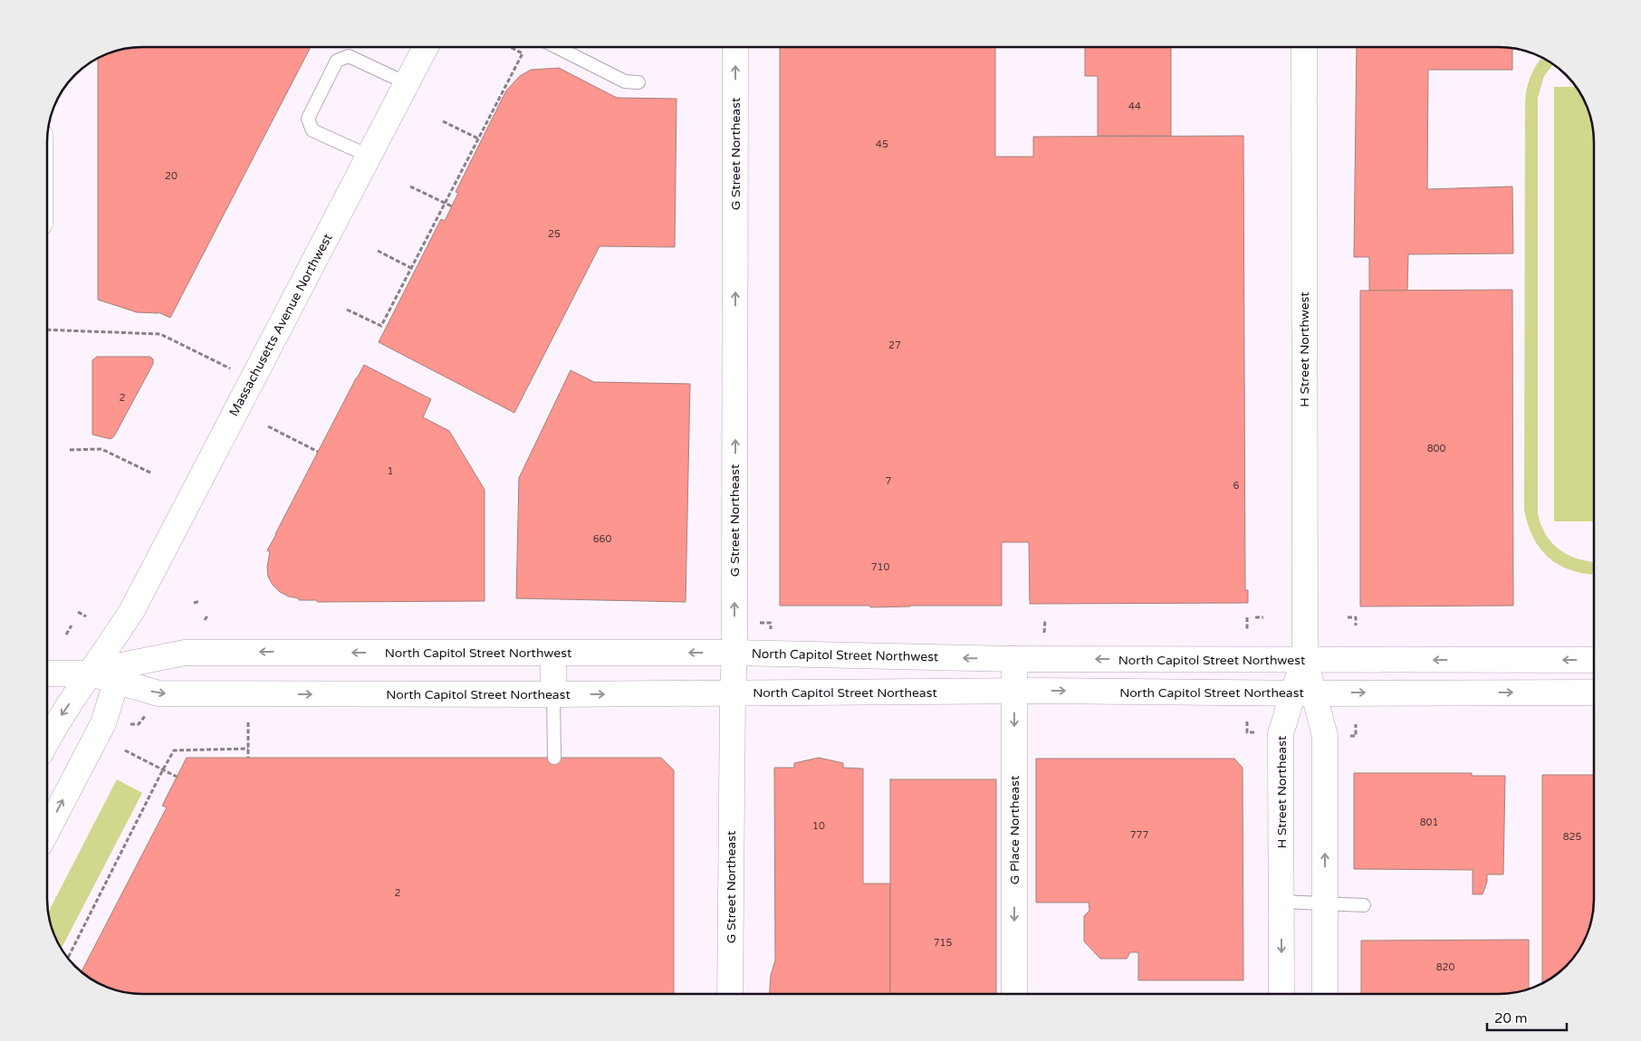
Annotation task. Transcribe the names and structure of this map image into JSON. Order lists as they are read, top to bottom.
{
  "streets": {
    "main road": [
      "G Street Northeast",
      "Massachusetts Avenue Northwest",
      "H Street Northwest",
      "North Capitol Street Northwest",
      "North Capitol Street Northeast",
      "H Street Northeast",
      "G Place Northeast"
    ]
  },
  "crossings": [
    ["G Street Northeast", "North Capitol Street Northwest"],
    ["G Street Northeast", "North Capitol Street Northeast"],
    ["Massachusetts Avenue Northwest", "North Capitol Street Northwest"],
    ["Massachusetts Avenue Northwest", "North Capitol Street Northeast"],
    ["H Street Northwest", "North Capitol Street Northwest"],
    ["H Street Northwest", "H Street Northeast"],
    ["North Capitol Street Northwest", "North Capitol Street Northeast"],
    ["North Capitol Street Northwest", "H Street Northeast"],
    ["North Capitol Street Northwest", "G Place Northeast"],
    ["North Capitol Street Northeast", "H Street Northeast"],
    ["North Capitol Street Northeast", "G Place Northeast"]
  ],
  "one_way": [
    "G Street Northeast",
    "North Capitol Street Northwest",
    "North Capitol Street Northeast",
    "G Place Northeast"
  ],
  "house_numbers": [
    "44",
    "45",
    "20",
    "25",
    "27",
    "2",
    "800",
    "1",
    "7",
    "6",
    "660",
    "710",
    "801",
    "10",
    "777",
    "825",
    "2",
    "715",
    "820"
  ],
  "scale_bar": "20 m"
}
